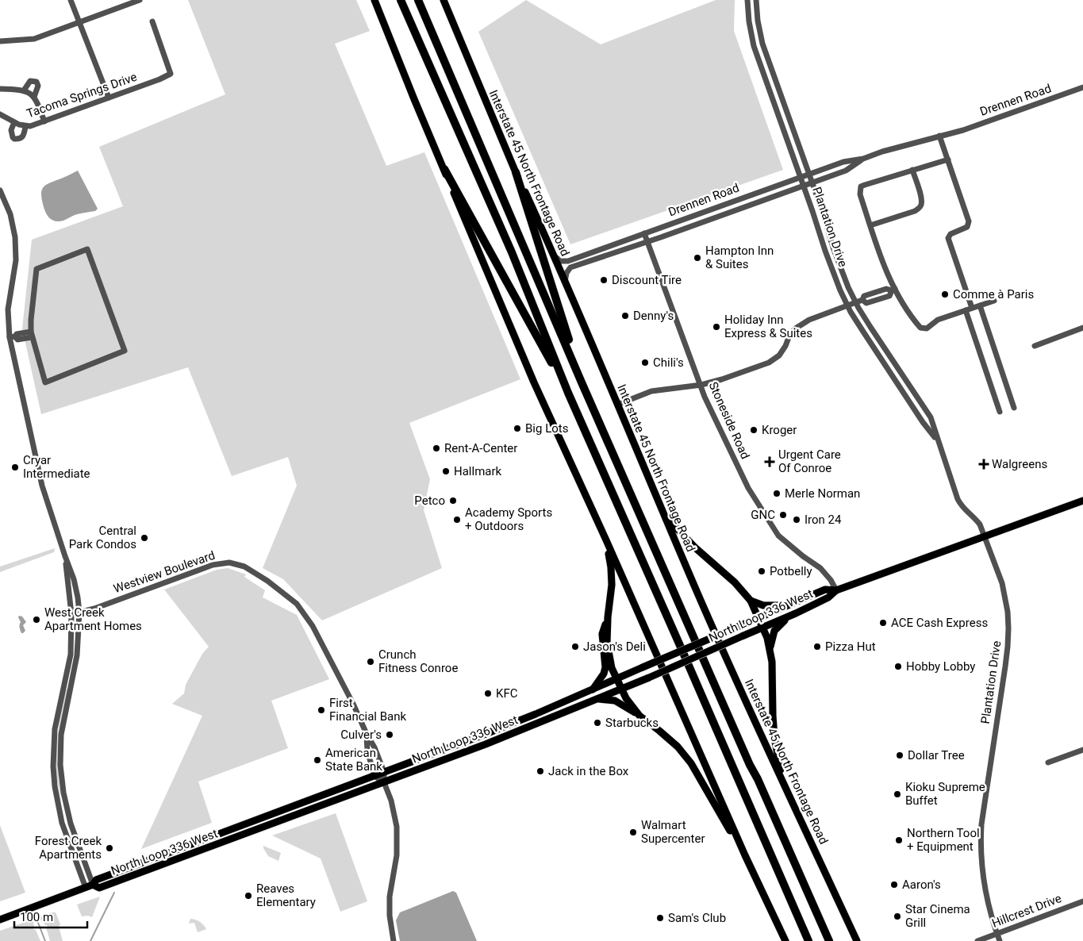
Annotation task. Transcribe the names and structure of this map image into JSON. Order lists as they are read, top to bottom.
{
  "streets": {
    "main road": ["Interstate 45 North Frontage Road", "North Loop 336 West"],
    "street": [
      "Tacoma Springs Drive",
      "Drennen Road",
      "Plantation Drive",
      "Stoneside Road",
      "Westview Boulevard",
      "Hillcrest Drive"
    ]
  },
  "crossings": [
    ["Drennen Road", "Interstate 45 North Frontage Road"],
    ["Drennen Road", "Plantation Drive"],
    ["Drennen Road", "Stoneside Road"],
    ["Plantation Drive", "North Loop 336 West"],
    ["Plantation Drive", "Hillcrest Drive"],
    ["Stoneside Road", "North Loop 336 West"],
    ["Westview Boulevard", "North Loop 336 West"]
  ],
  "places": {
    "other": [
      "Hampton Inn & Suites",
      "Discount Tire",
      "Comme à Paris",
      "Denny's",
      "Holiday Inn Express & Suites",
      "Chili's",
      "Big Lots",
      "Kroger",
      "Rent-A-Center",
      "Cryar Intermediate",
      "Hallmark",
      "Merle Norman",
      "Petco",
      "GNC",
      "Academy Sports + Outdoors",
      "Iron 24",
      "Central Park Condos",
      "Potbelly",
      "West Creek Apartment Homes",
      "ACE Cash Express",
      "Jason's Deli",
      "Pizza Hut",
      "Crunch Fitness Conroe",
      "Hobby Lobby",
      "KFC",
      "First Financial Bank",
      "Starbucks",
      "Culver's",
      "Dollar Tree",
      "American State Bank",
      "Jack in the Box",
      "Kioku Supreme Buffet",
      "Walmart Supercenter",
      "Northern Tool + Equipment",
      "Forest Creek Apartments",
      "Aaron's",
      "Reaves Elementary",
      "Star Cinema Grill",
      "Sam's Club"
    ],
    "health": ["Urgent Care Of Conroe", "Walgreens"]
  },
  "scale_bar": "100 m"
}
